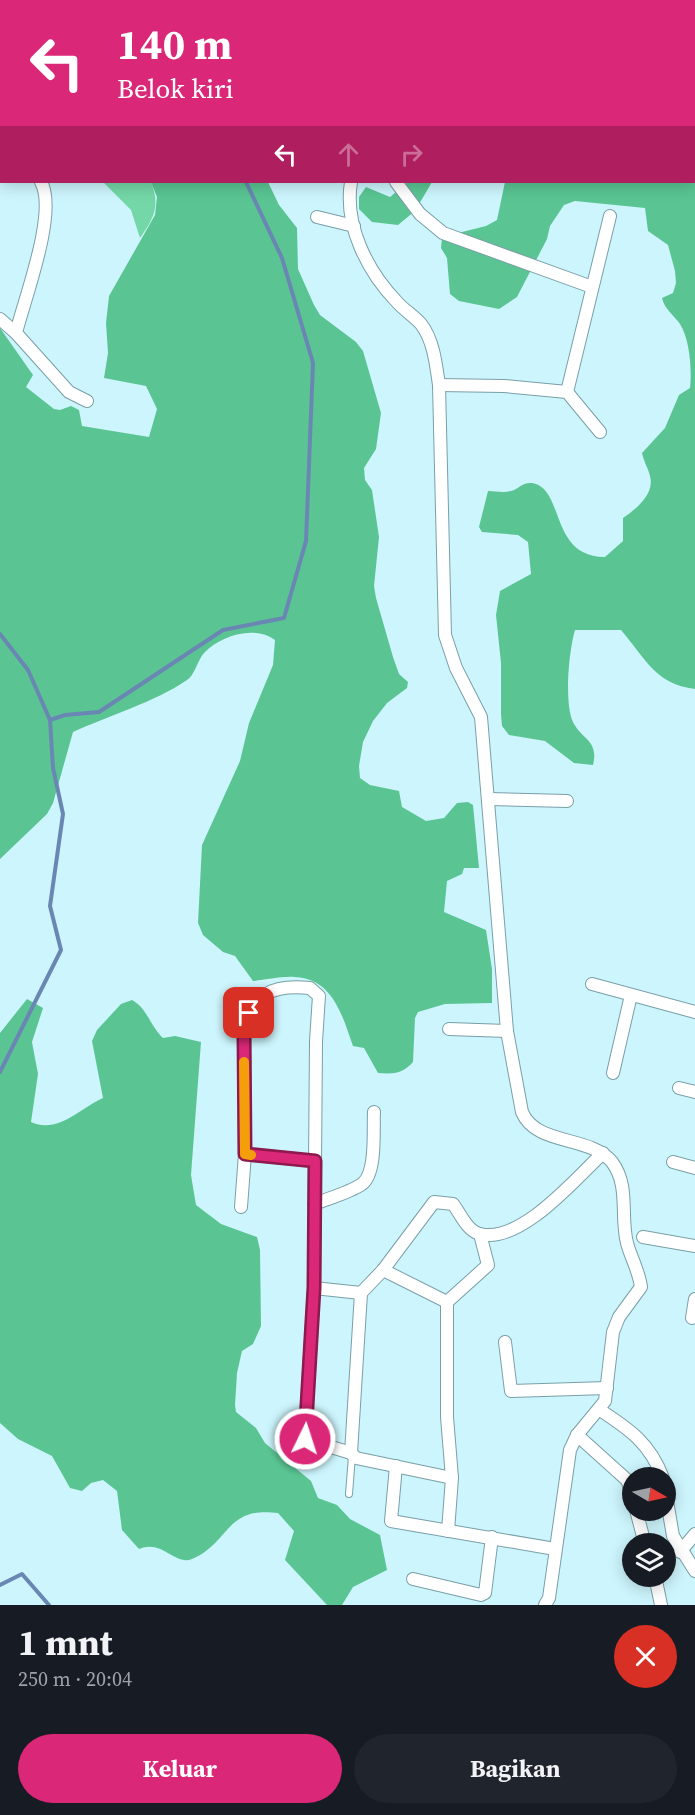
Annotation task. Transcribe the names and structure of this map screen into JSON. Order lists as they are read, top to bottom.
{
  "north": "right",
  "page": {
    "turn": ["140 m", "Belok kiri"],
    "heading": ["1 mnt", "250 m · 20:04"],
    "buttons": ["Keluar", "Bagikan"]
  }
}
